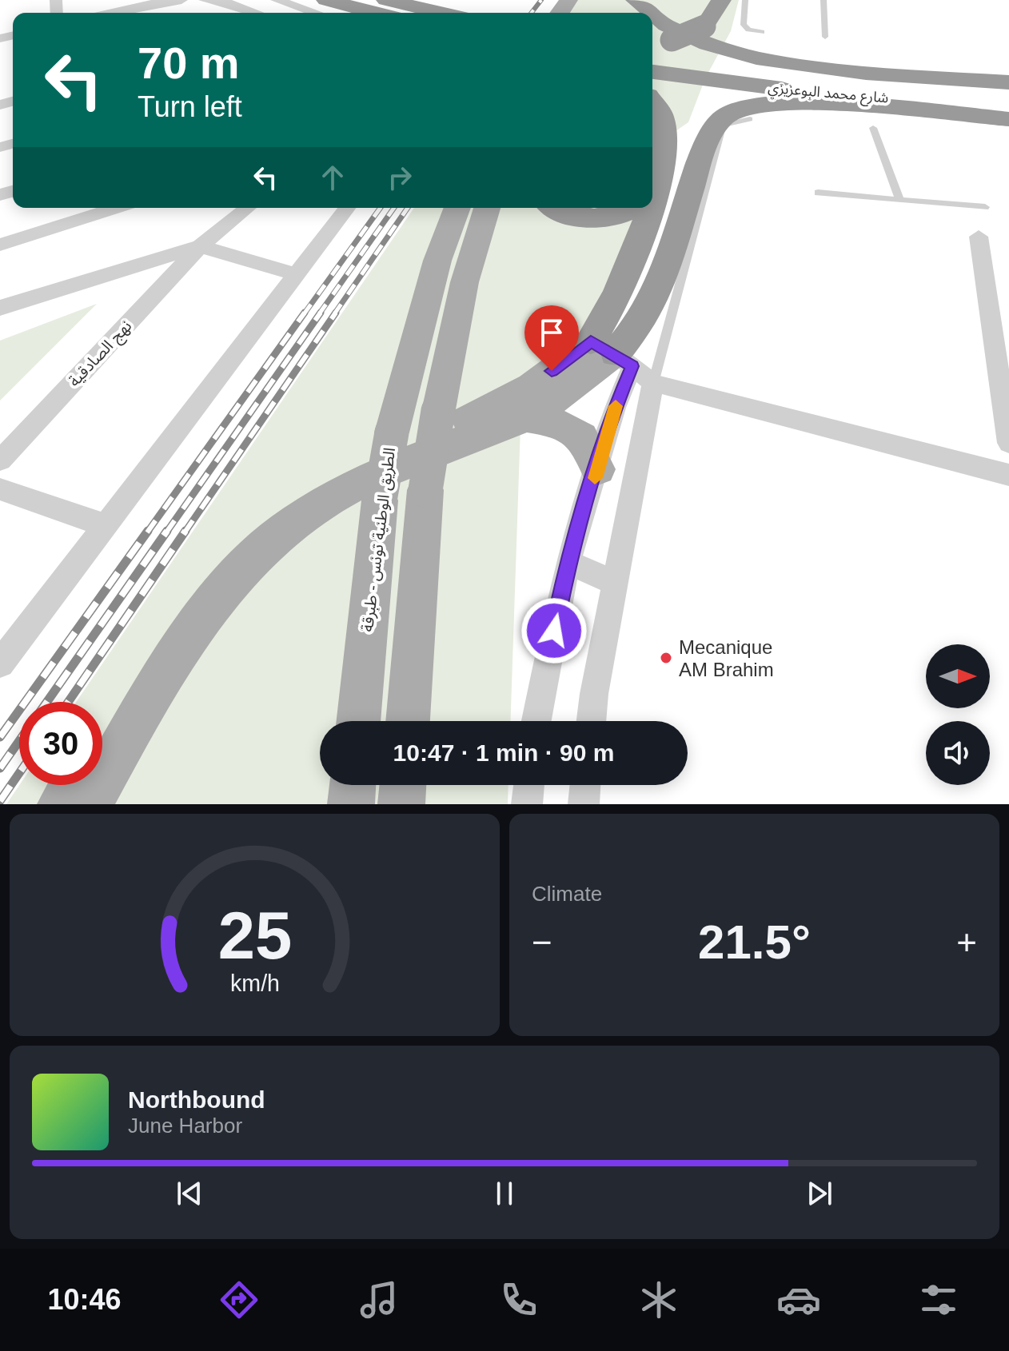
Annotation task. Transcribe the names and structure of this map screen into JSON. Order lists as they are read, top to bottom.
{
  "streets": {
    "highway": ["شارع محمد البوعزيزي"],
    "main road": ["الطريق الوطنية تونس - طبرقة"],
    "street": ["نهج الصادقية"]
  },
  "places": ["Mecanique AM Brahim"],
  "north": "right",
  "page": {
    "turn": ["70 m", "Turn left"],
    "limit": "30",
    "trip": "10:47 · 1 min · 90 m",
    "tile": "Climate",
    "heat": ["−", "21.5°", "+"],
    "song": ["Northbound", "June Harbor"],
    "tabs": "10:46",
    "gauge": ["25", "km/h"]
  }
}
